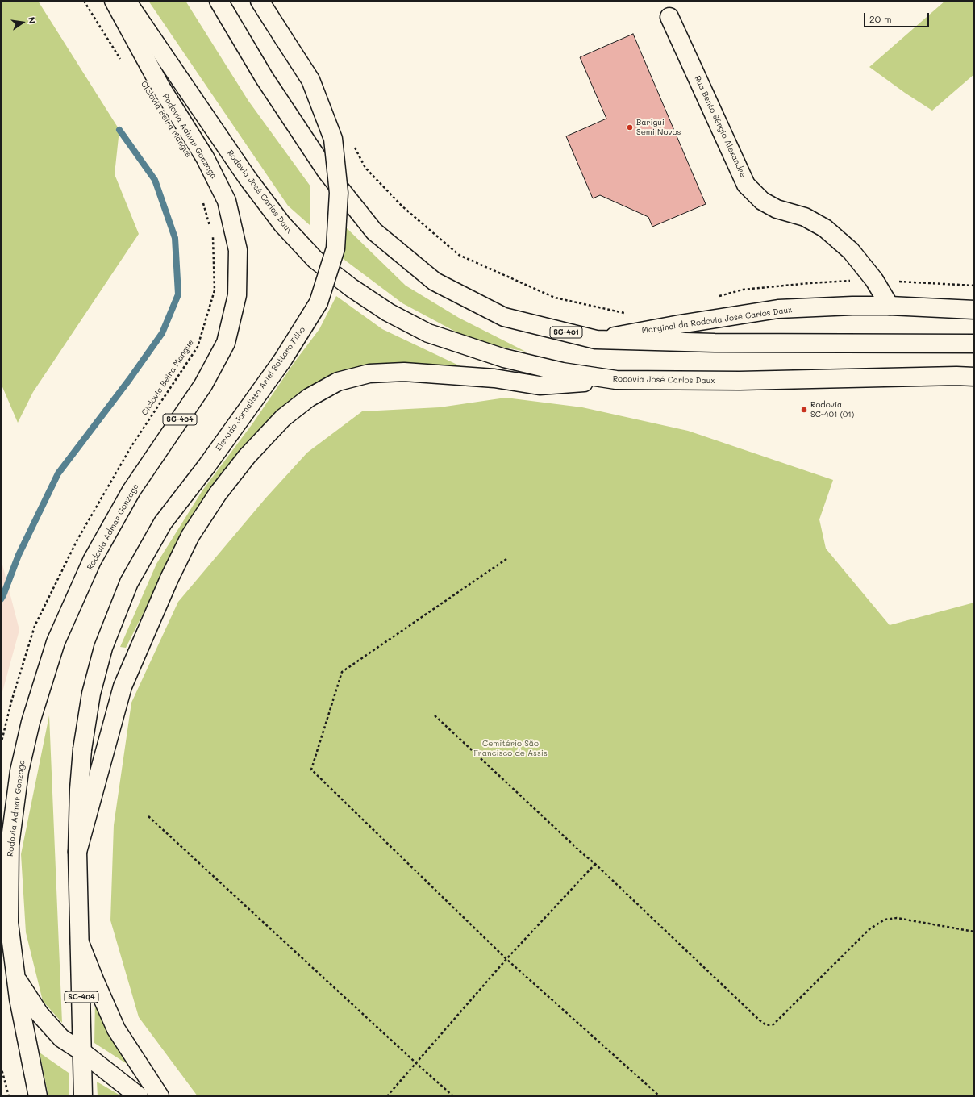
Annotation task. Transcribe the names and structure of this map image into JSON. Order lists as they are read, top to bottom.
{
  "streets": {
    "main road": [
      "Rua Bento Sérgio Alexandre",
      "Rodovia Admar Gonzaga",
      "Rodovia José Carlos Daux",
      "Marginal da Rodovia José Carlos Daux",
      "SC-401",
      "Elevado Jornalista Ariel Bottaro Filho",
      "SC-404"
    ],
    "path": ["Ciclovia Beira Mangue"]
  },
  "crossings": [
    ["Rua Bento Sérgio Alexandre", "Marginal da Rodovia José Carlos Daux"],
    ["Marginal da Rodovia José Carlos Daux", "SC-401"],
    ["Elevado Jornalista Ariel Bottaro Filho", "SC-404"]
  ],
  "parks": ["Cemitério São Francisco de Assis"],
  "places": ["Barigui Semi Novos", "Rodovia SC-401 (01)"],
  "scale_bar": "20 m",
  "north": "right"
}
